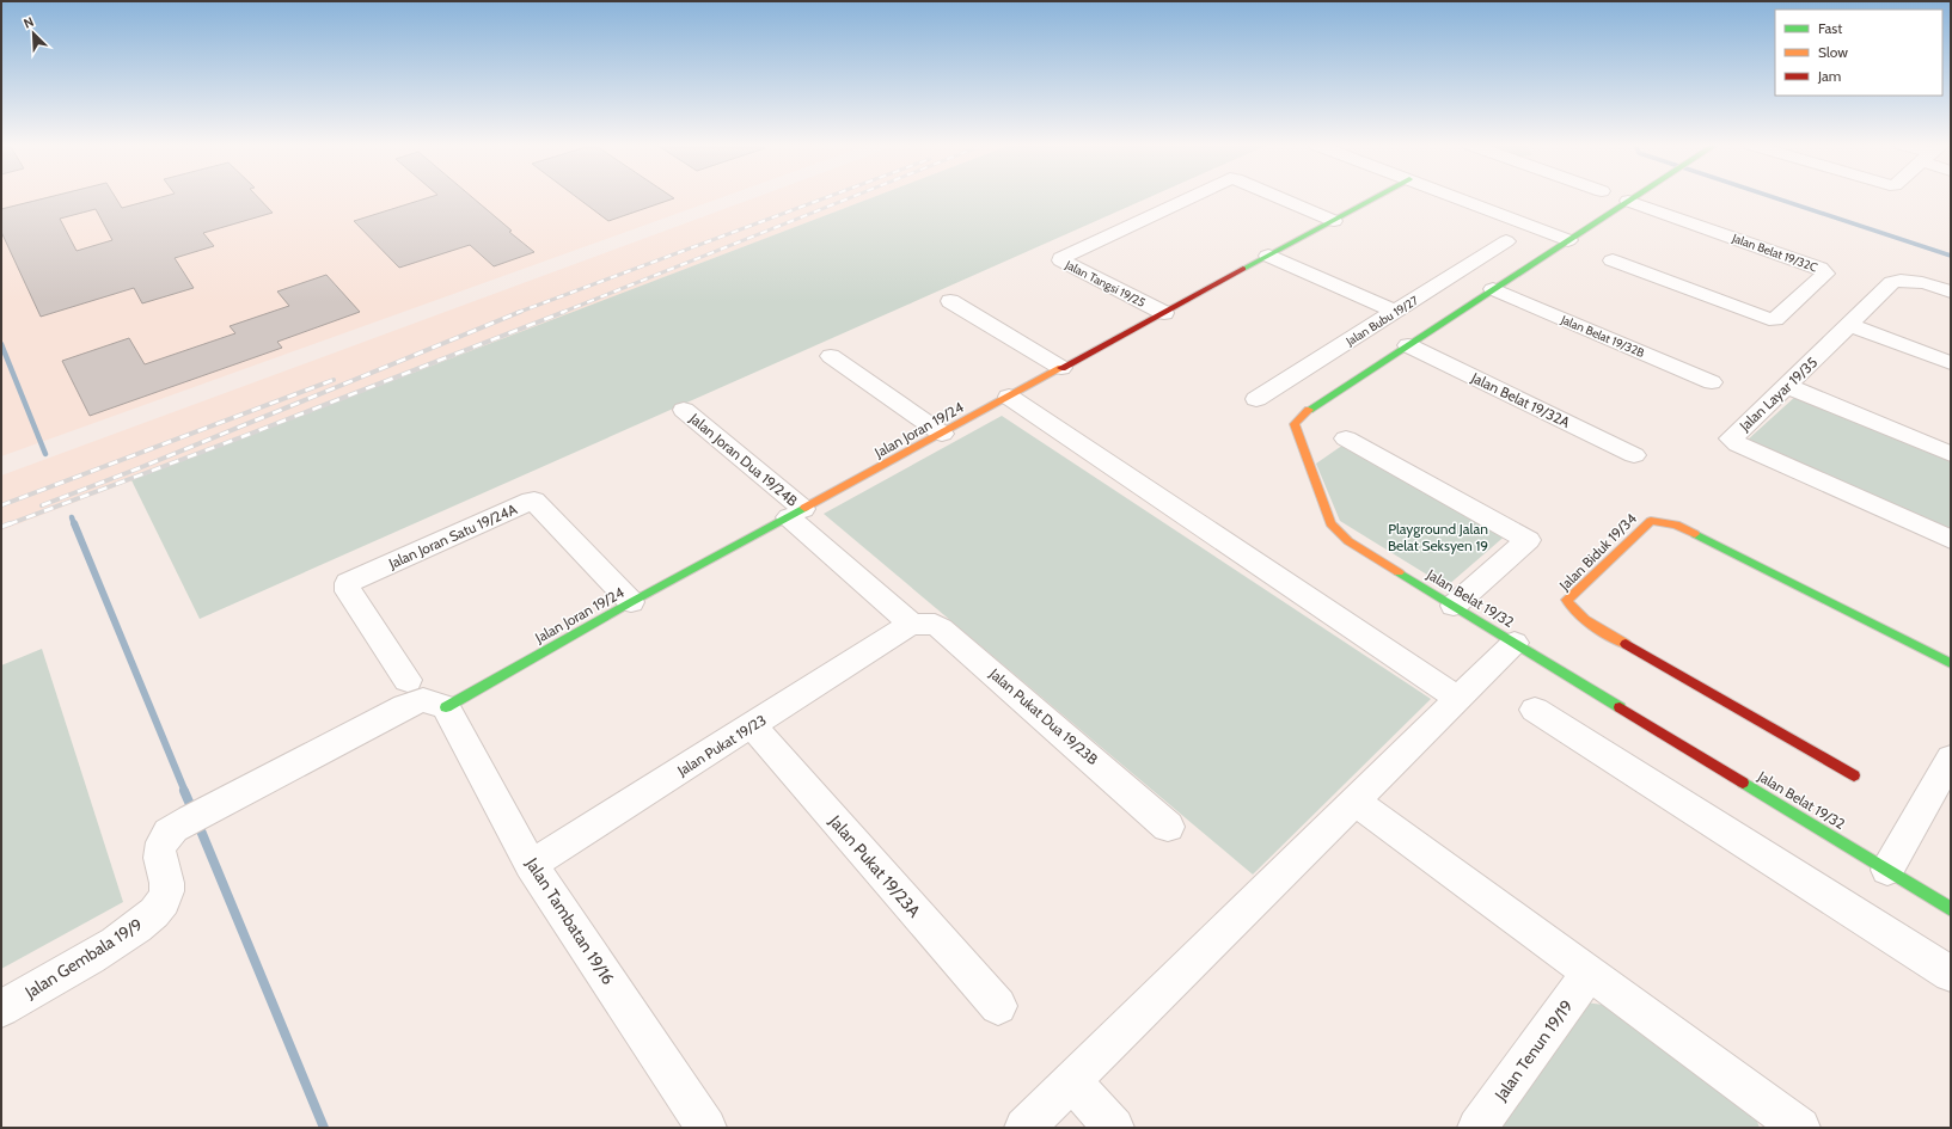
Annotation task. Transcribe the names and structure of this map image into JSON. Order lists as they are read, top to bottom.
{
  "streets": {
    "street": [
      "Jalan Belat 19/32C",
      "Jalan Tangsi 19/25",
      "Jalan Bubu 19/27",
      "Jalan Belat 19/32B",
      "Jalan Layar 19/35",
      "Jalan Belat 19/32A",
      "Jalan Joran 19/24",
      "Jalan Joran Dua 19/24B",
      "Jalan Joran Satu 19/24A",
      "Jalan Biduk 19/34",
      "Jalan Belat 19/32",
      "Jalan Pukat Dua 19/23B",
      "Jalan Pukat 19/23",
      "Jalan Pukat 19/23A",
      "Jalan Tambatan 19/16",
      "Jalan Gembala 19/9",
      "Jalan Tenun 19/19"
    ]
  },
  "crossings": [
    ["Jalan Belat 19/32C", "Jalan Belat 19/32"],
    ["Jalan Tangsi 19/25", "Jalan Joran 19/24"],
    ["Jalan Belat 19/32B", "Jalan Belat 19/32"],
    ["Jalan Belat 19/32A", "Jalan Belat 19/32"],
    ["Jalan Joran 19/24", "Jalan Joran Dua 19/24B"],
    ["Jalan Joran 19/24", "Jalan Joran Satu 19/24A"],
    ["Jalan Joran 19/24", "Jalan Tambatan 19/16"],
    ["Jalan Joran 19/24", "Jalan Gembala 19/9"],
    ["Jalan Joran Dua 19/24B", "Jalan Pukat Dua 19/23B"],
    ["Jalan Joran Dua 19/24B", "Jalan Pukat 19/23"],
    ["Jalan Pukat Dua 19/23B", "Jalan Pukat 19/23"],
    ["Jalan Pukat 19/23", "Jalan Pukat 19/23A"],
    ["Jalan Pukat 19/23", "Jalan Tambatan 19/16"],
    ["Jalan Tambatan 19/16", "Jalan Gembala 19/9"]
  ],
  "parks": ["Playground Jalan Belat Seksyen 19"],
  "legend": ["Fast", "Slow", "Jam"],
  "north": "top left"
}
